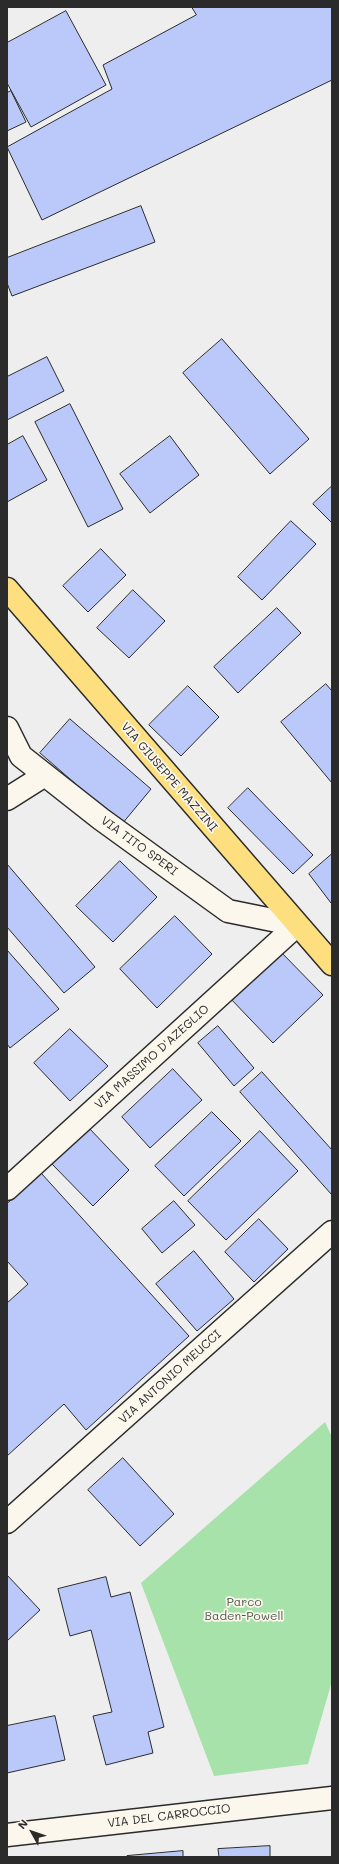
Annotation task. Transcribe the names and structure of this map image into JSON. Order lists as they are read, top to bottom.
{
  "streets": {
    "main road": ["VIA GIUSEPPE MAZZINI"],
    "street": [
      "VIA TITO SPERI",
      "VIA MASSIMO D'AZEGLIO",
      "VIA ANTONIO MEUCCI",
      "VIA DEL CARROCCIO"
    ]
  },
  "crossings": [
    ["VIA GIUSEPPE MAZZINI", "VIA TITO SPERI"],
    ["VIA GIUSEPPE MAZZINI", "VIA MASSIMO D'AZEGLIO"],
    ["VIA TITO SPERI", "VIA MASSIMO D'AZEGLIO"]
  ],
  "parks": ["Parco Baden-Powell"],
  "north": "top left"
}
